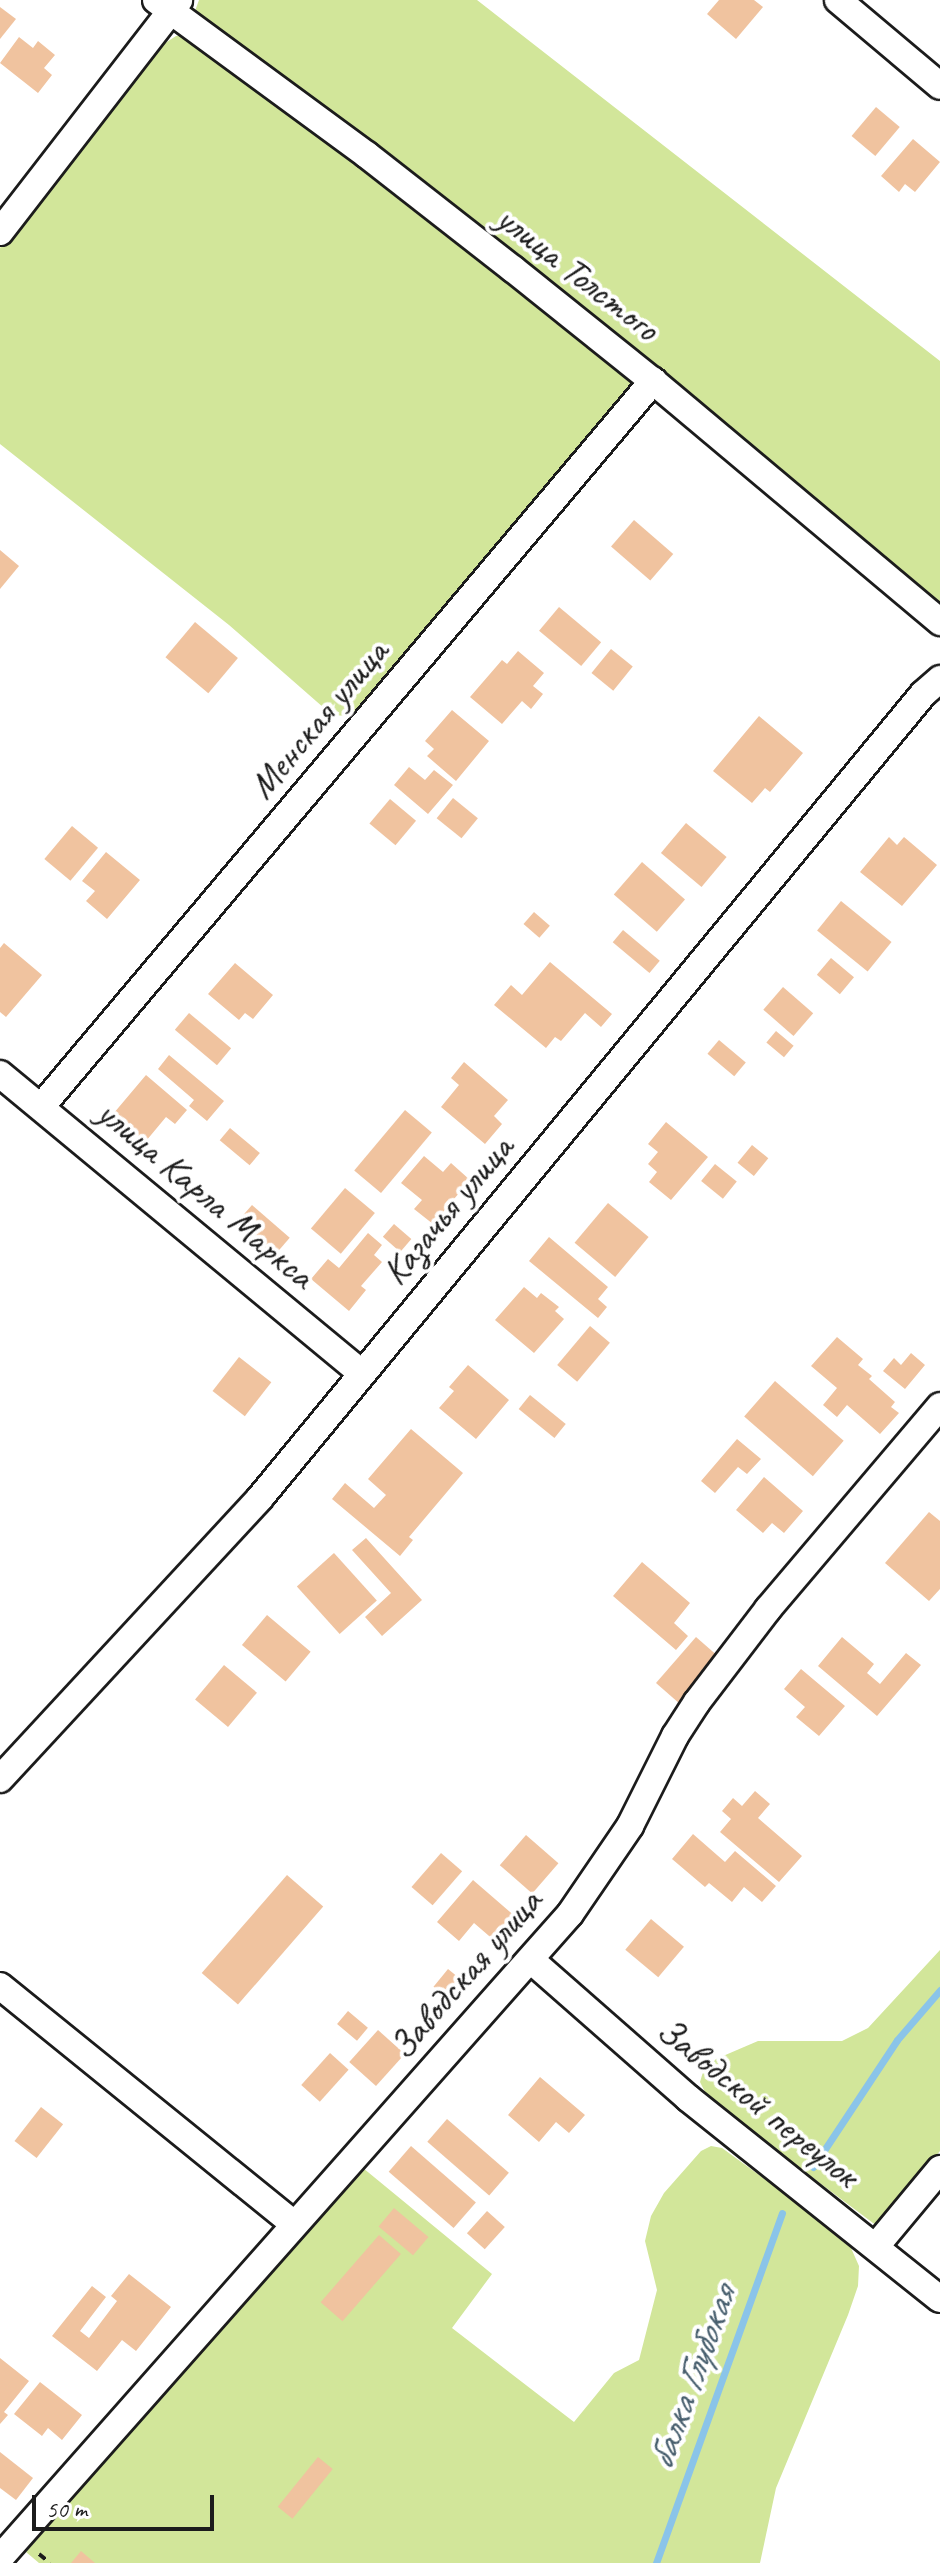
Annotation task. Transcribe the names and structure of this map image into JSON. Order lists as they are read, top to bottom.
{
  "streets": {
    "street": [
      "улица Толстого",
      "Менская улица",
      "улица Карла Маркса",
      "Казачья улица",
      "Заводская улица",
      "Заводской переулок"
    ]
  },
  "crossings": [
    ["улица Толстого", "Менская улица"],
    ["Менская улица", "улица Карла Маркса"],
    ["улица Карла Маркса", "Казачья улица"],
    ["Заводская улица", "Заводской переулок"]
  ],
  "water": ["балка Глубокая"],
  "scale_bar": "50 m"
}
